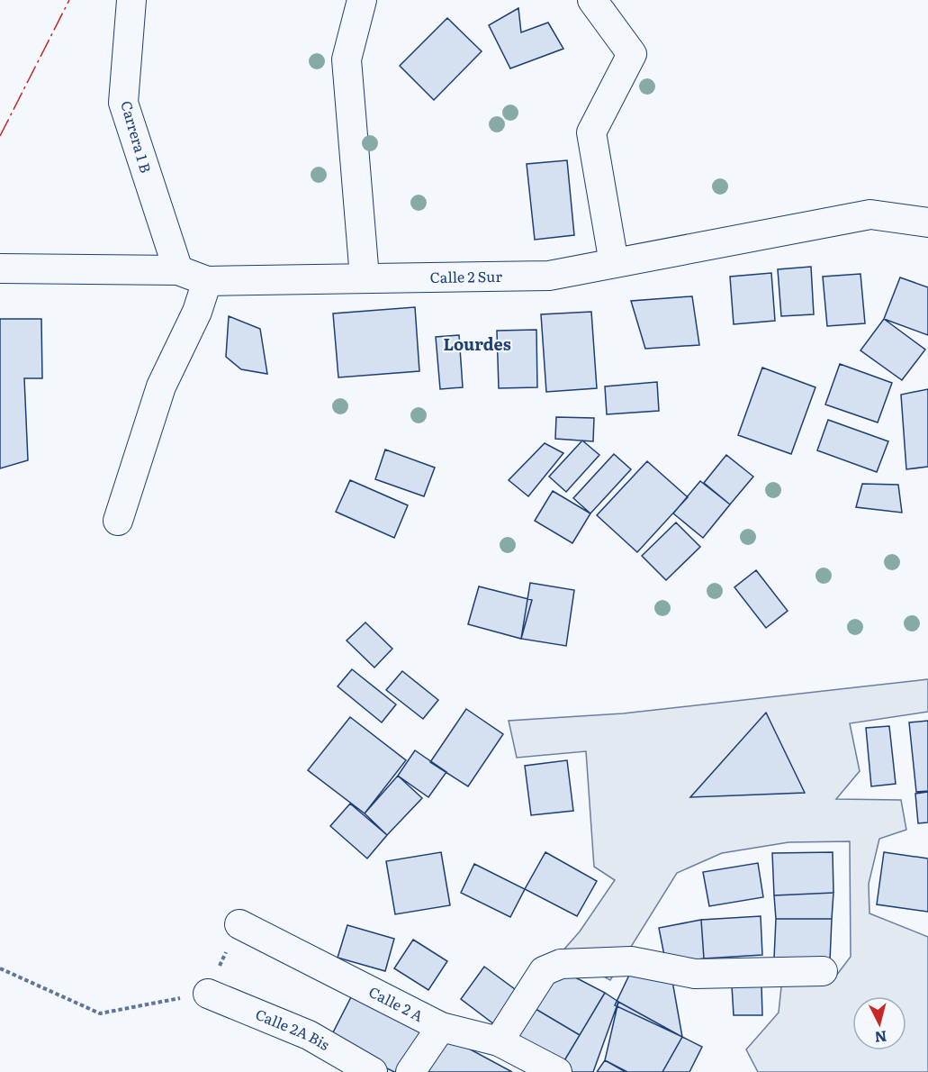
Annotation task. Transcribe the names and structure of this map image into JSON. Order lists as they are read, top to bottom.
{
  "streets": {
    "street": [
      "Carrera 1 B",
      "Calle 2 Sur",
      "Calle 2 A",
      "Calle 2A Bis"
    ]
  },
  "crossings": [
    ["Carrera 1 B", "Calle 2 Sur"]
  ],
  "districts": ["Lourdes"],
  "north": "bottom"
}
